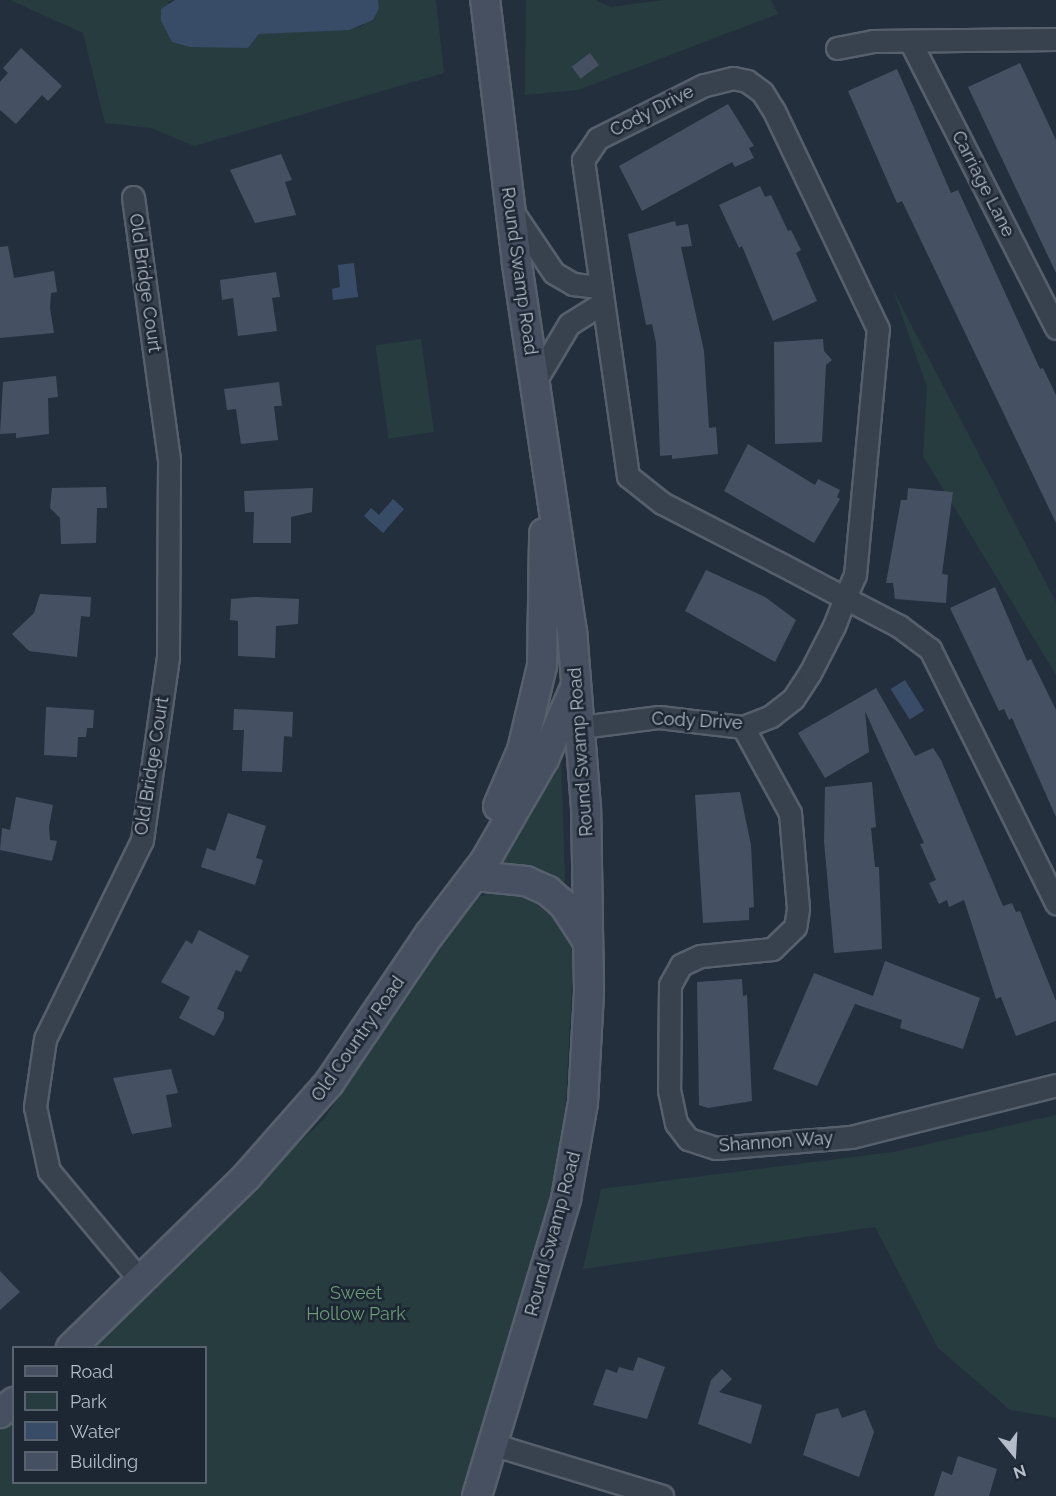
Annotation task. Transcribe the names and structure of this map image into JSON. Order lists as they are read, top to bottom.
{
  "streets": {
    "main road": ["Round Swamp Road", "Old Country Road"],
    "street": [
      "Cody Drive",
      "Carriage Lane",
      "Old Bridge Court",
      "Shannon Way"
    ]
  },
  "crossings": [
    ["Cody Drive", "Round Swamp Road"],
    ["Cody Drive", "Old Country Road"],
    ["Cody Drive", "Shannon Way"],
    ["Round Swamp Road", "Old Country Road"],
    ["Old Bridge Court", "Old Country Road"]
  ],
  "parks": ["Sweet Hollow Park"],
  "legend": [
    "Road",
    "Park",
    "Water",
    "Building"
  ],
  "north": "bottom"
}
